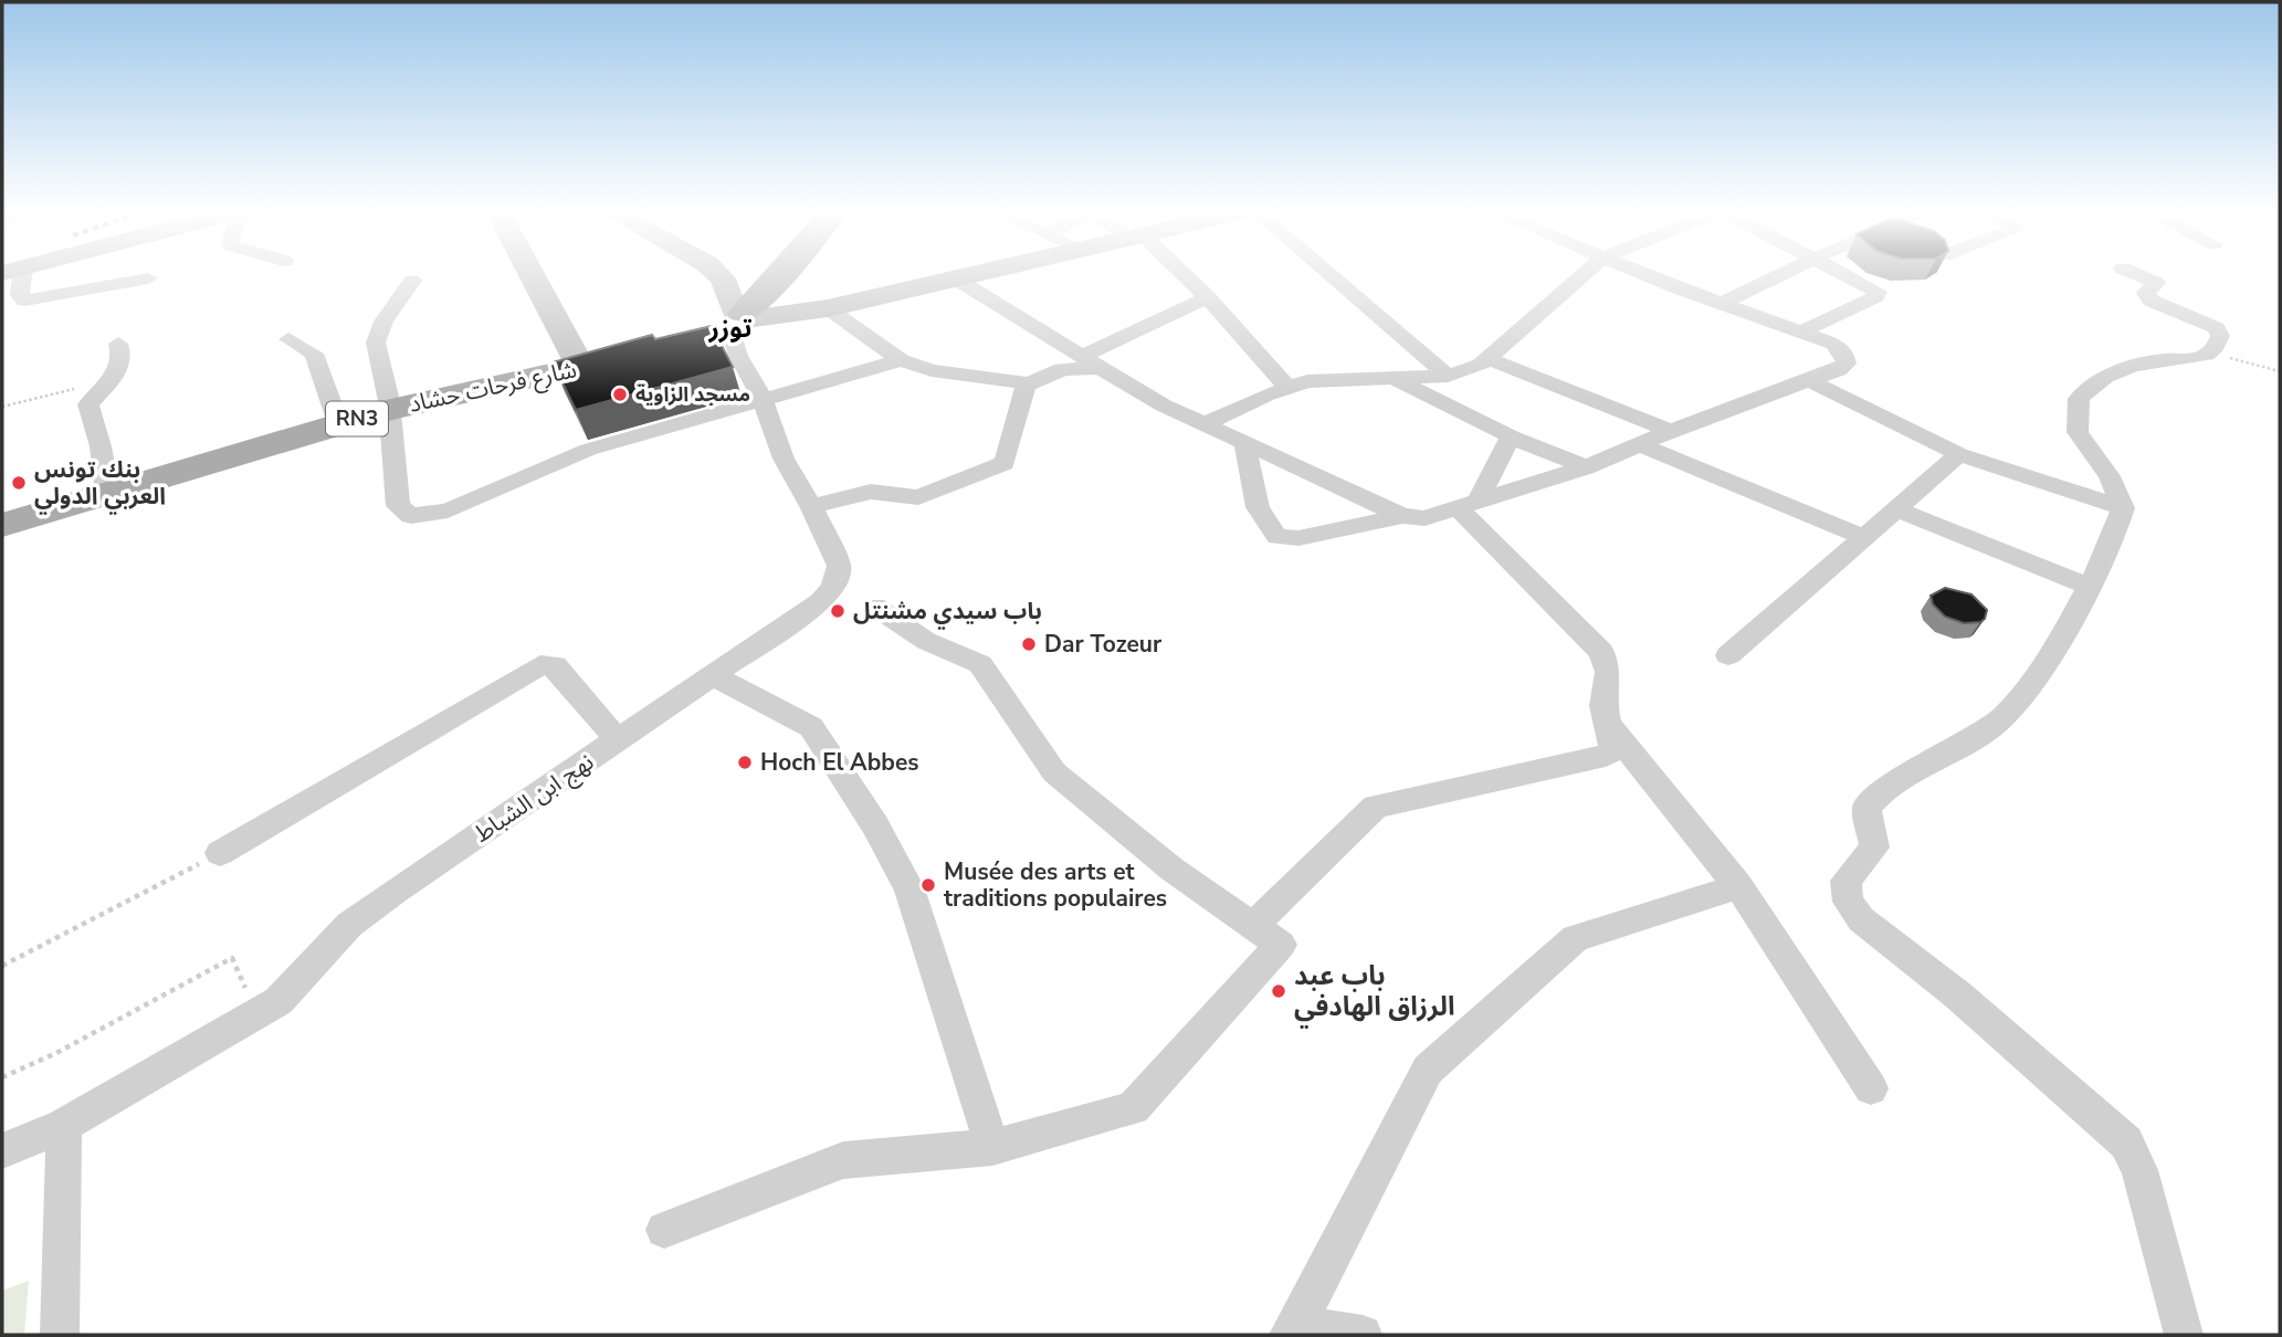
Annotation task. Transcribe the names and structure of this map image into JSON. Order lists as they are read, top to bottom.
{
  "streets": {
    "main road": ["شارع فرحات حشاد", "RN3"],
    "street": ["نهج ابن الشباط"]
  },
  "crossings": [
    ["شارع فرحات حشاد", "نهج ابن الشباط"]
  ],
  "districts": ["توزر"],
  "places": [
    "مسجد الزاوية",
    "بنك تونس العربي الدولي",
    "باب سيدي مشنتل",
    "Dar Tozeur",
    "Hoch El Abbes",
    "Musée des arts et traditions populaires",
    "باب عبد الرزاق الهادفي"
  ]
}
